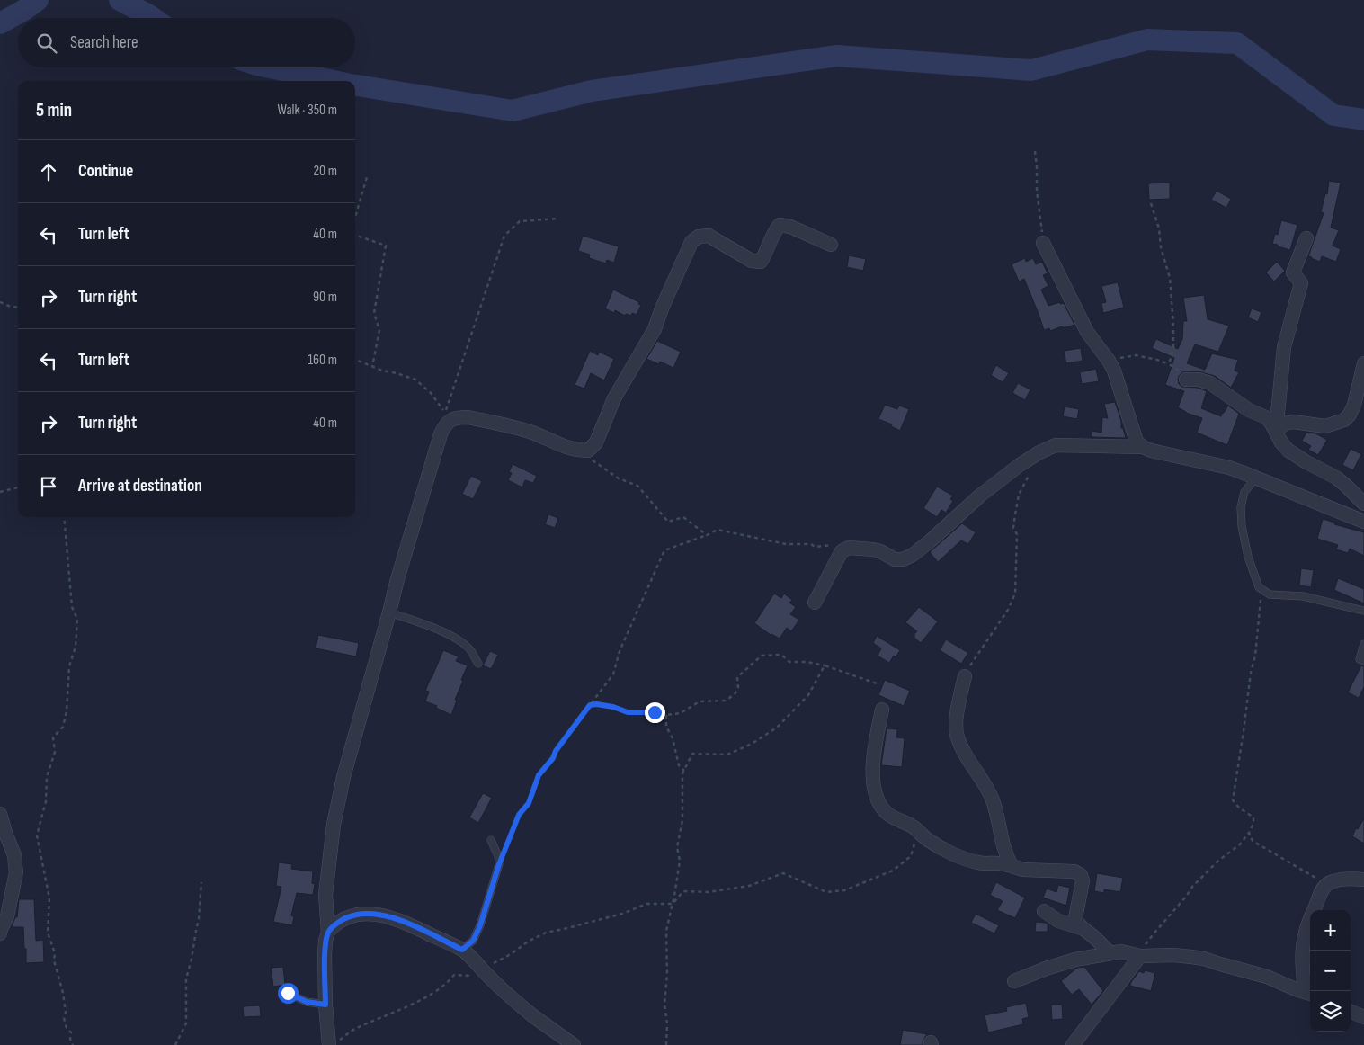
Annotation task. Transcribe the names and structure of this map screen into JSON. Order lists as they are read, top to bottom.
{
  "page": {
    "search": "Search here",
    "heading": ["5 min", "Walk · 350 m"],
    "list": [
      ["Continue", "20 m"],
      ["Turn left", "40 m"],
      ["Turn right", "90 m"],
      ["Turn left", "160 m"],
      ["Turn right", "40 m"],
      "Arrive at destination"
    ],
    "map_buttons": ["+", "−"]
  }
}
